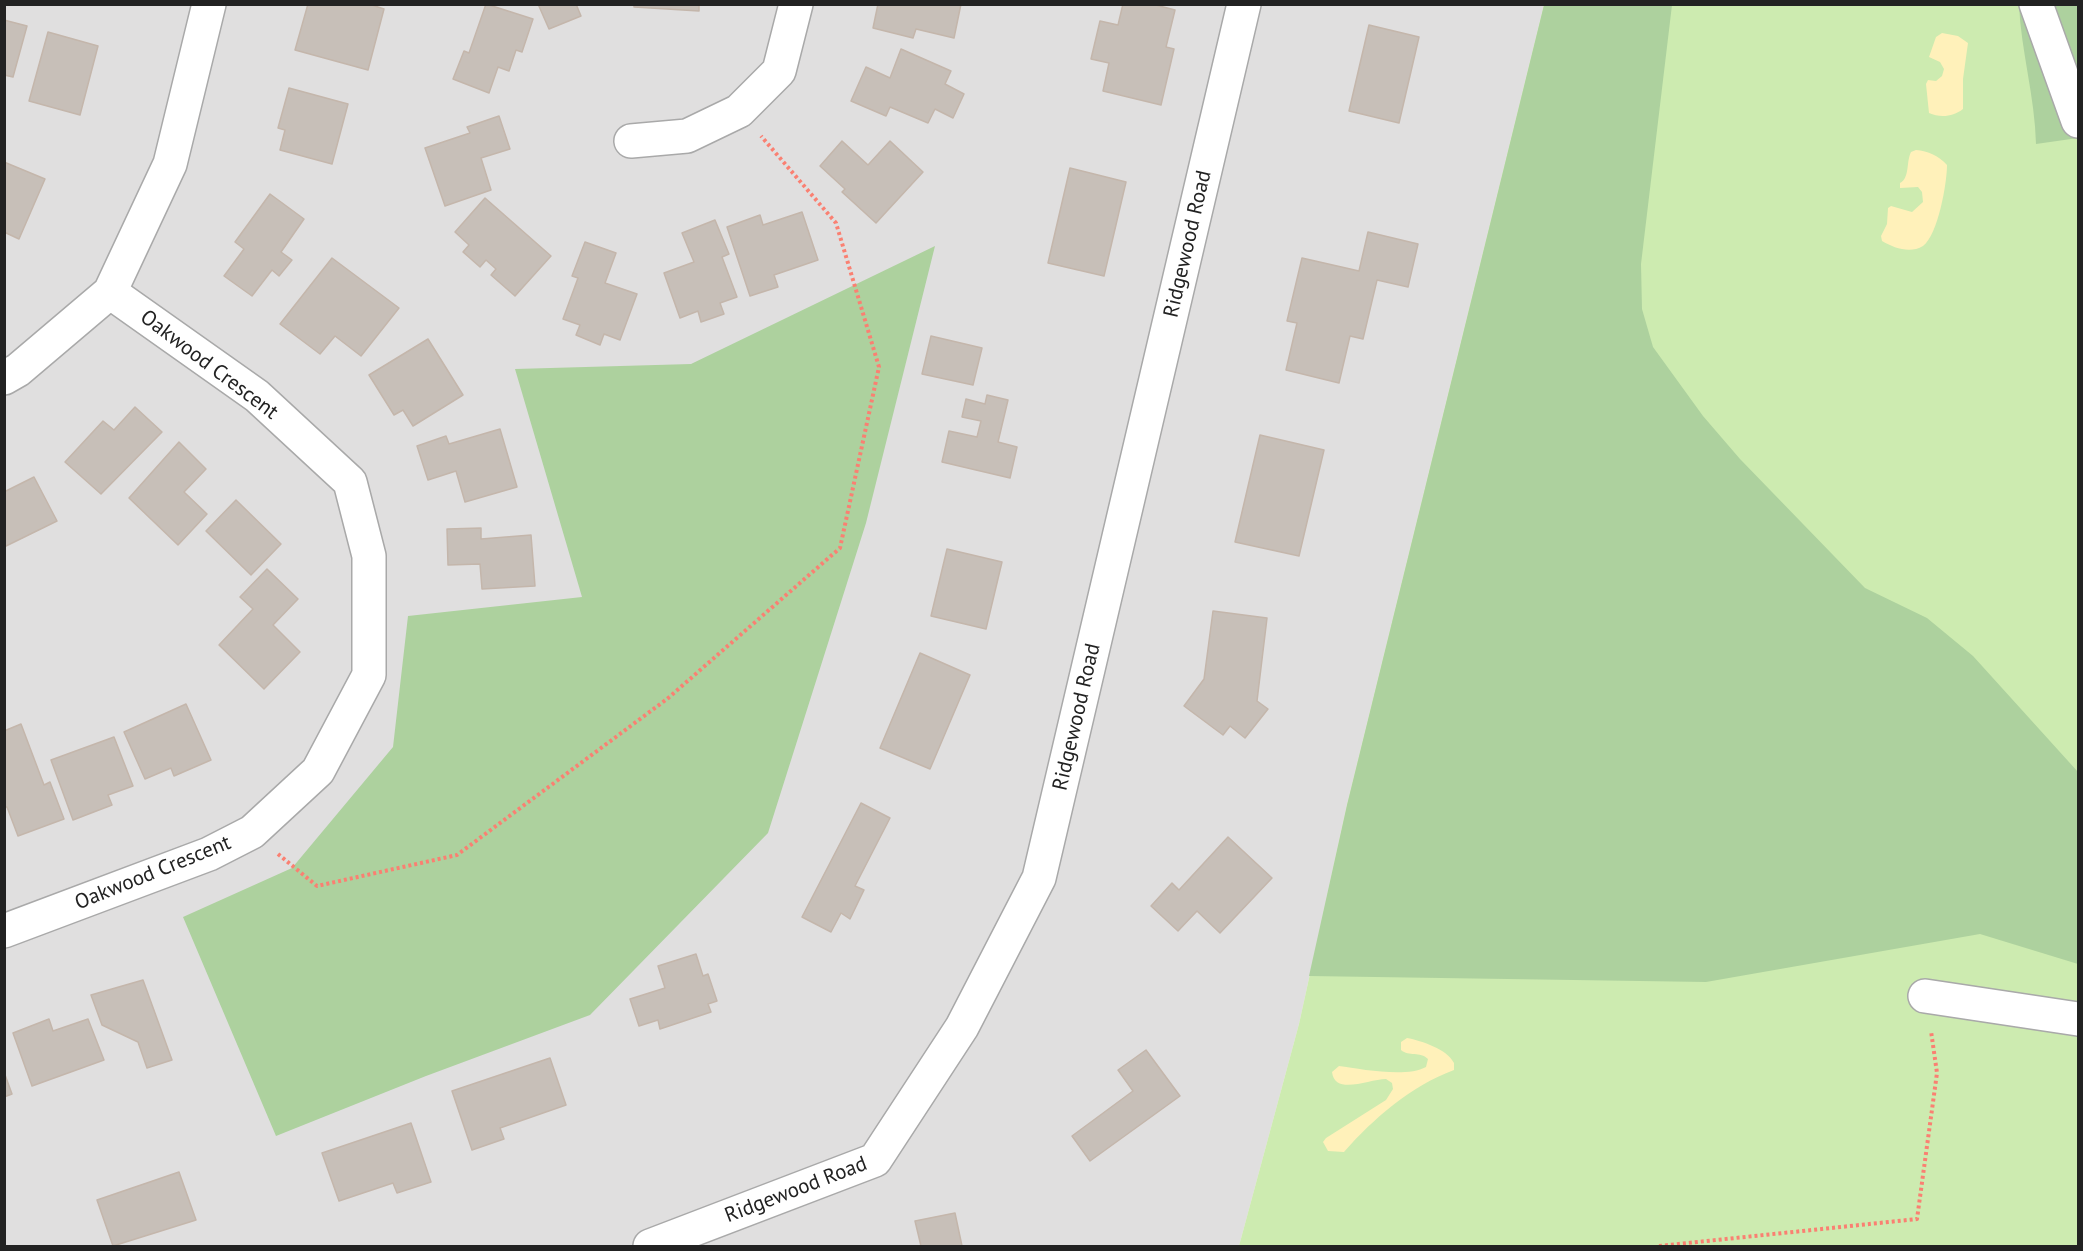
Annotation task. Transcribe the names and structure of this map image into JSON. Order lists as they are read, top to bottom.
{
  "streets": {
    "street": ["Ridgewood Road", "Oakwood Crescent"]
  }
}
